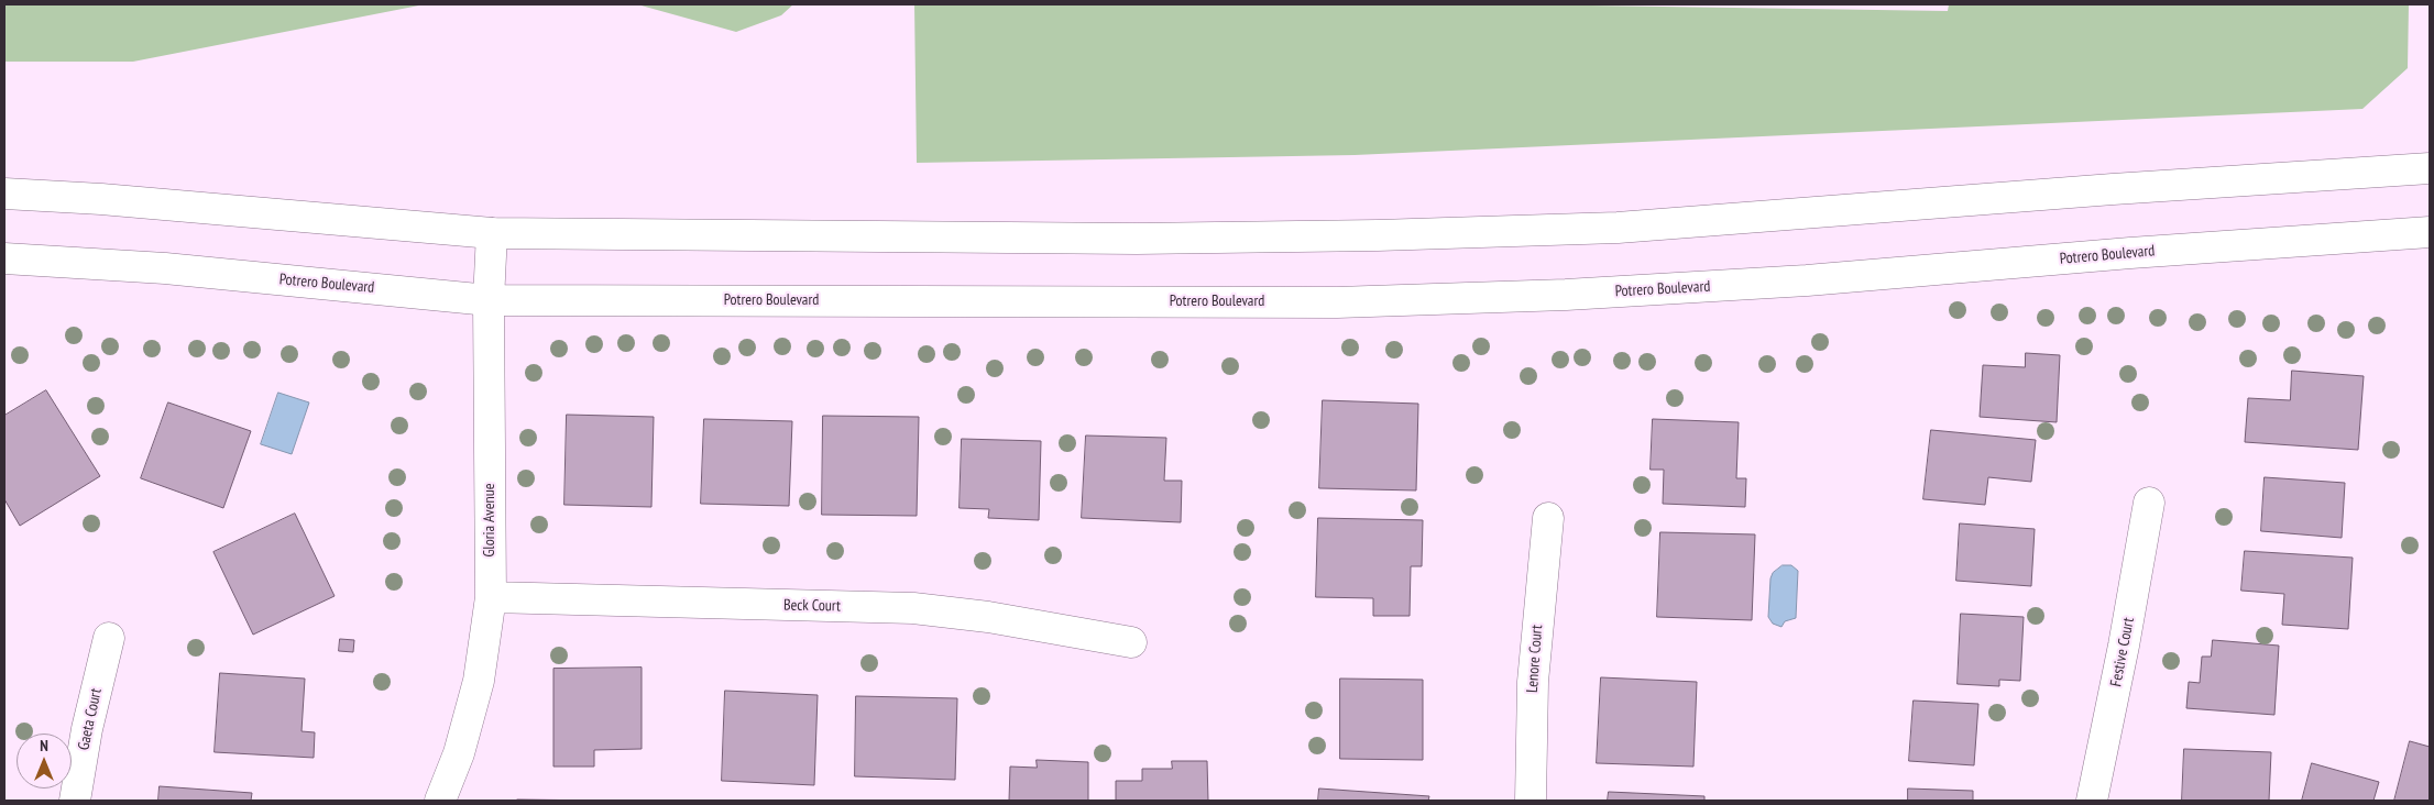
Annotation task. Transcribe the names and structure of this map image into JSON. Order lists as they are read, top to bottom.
{
  "streets": {
    "street": [
      "Potrero Boulevard",
      "Gloria Avenue",
      "Beck Court",
      "Festive Court",
      "Lenore Court",
      "Gaeta Court"
    ]
  },
  "crossings": [
    ["Potrero Boulevard", "Gloria Avenue"],
    ["Gloria Avenue", "Beck Court"]
  ],
  "north": "top"
}
